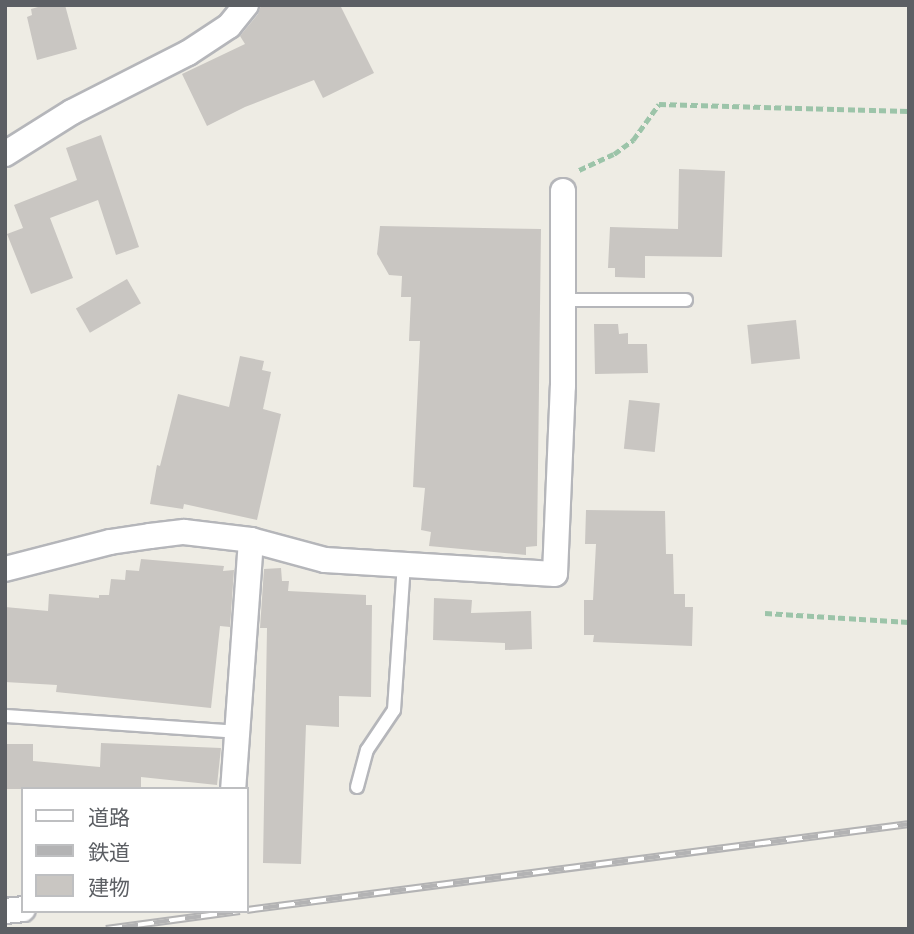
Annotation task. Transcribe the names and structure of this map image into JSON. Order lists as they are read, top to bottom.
{
  "legend": ["道路", "鉄道", "建物"]
}
